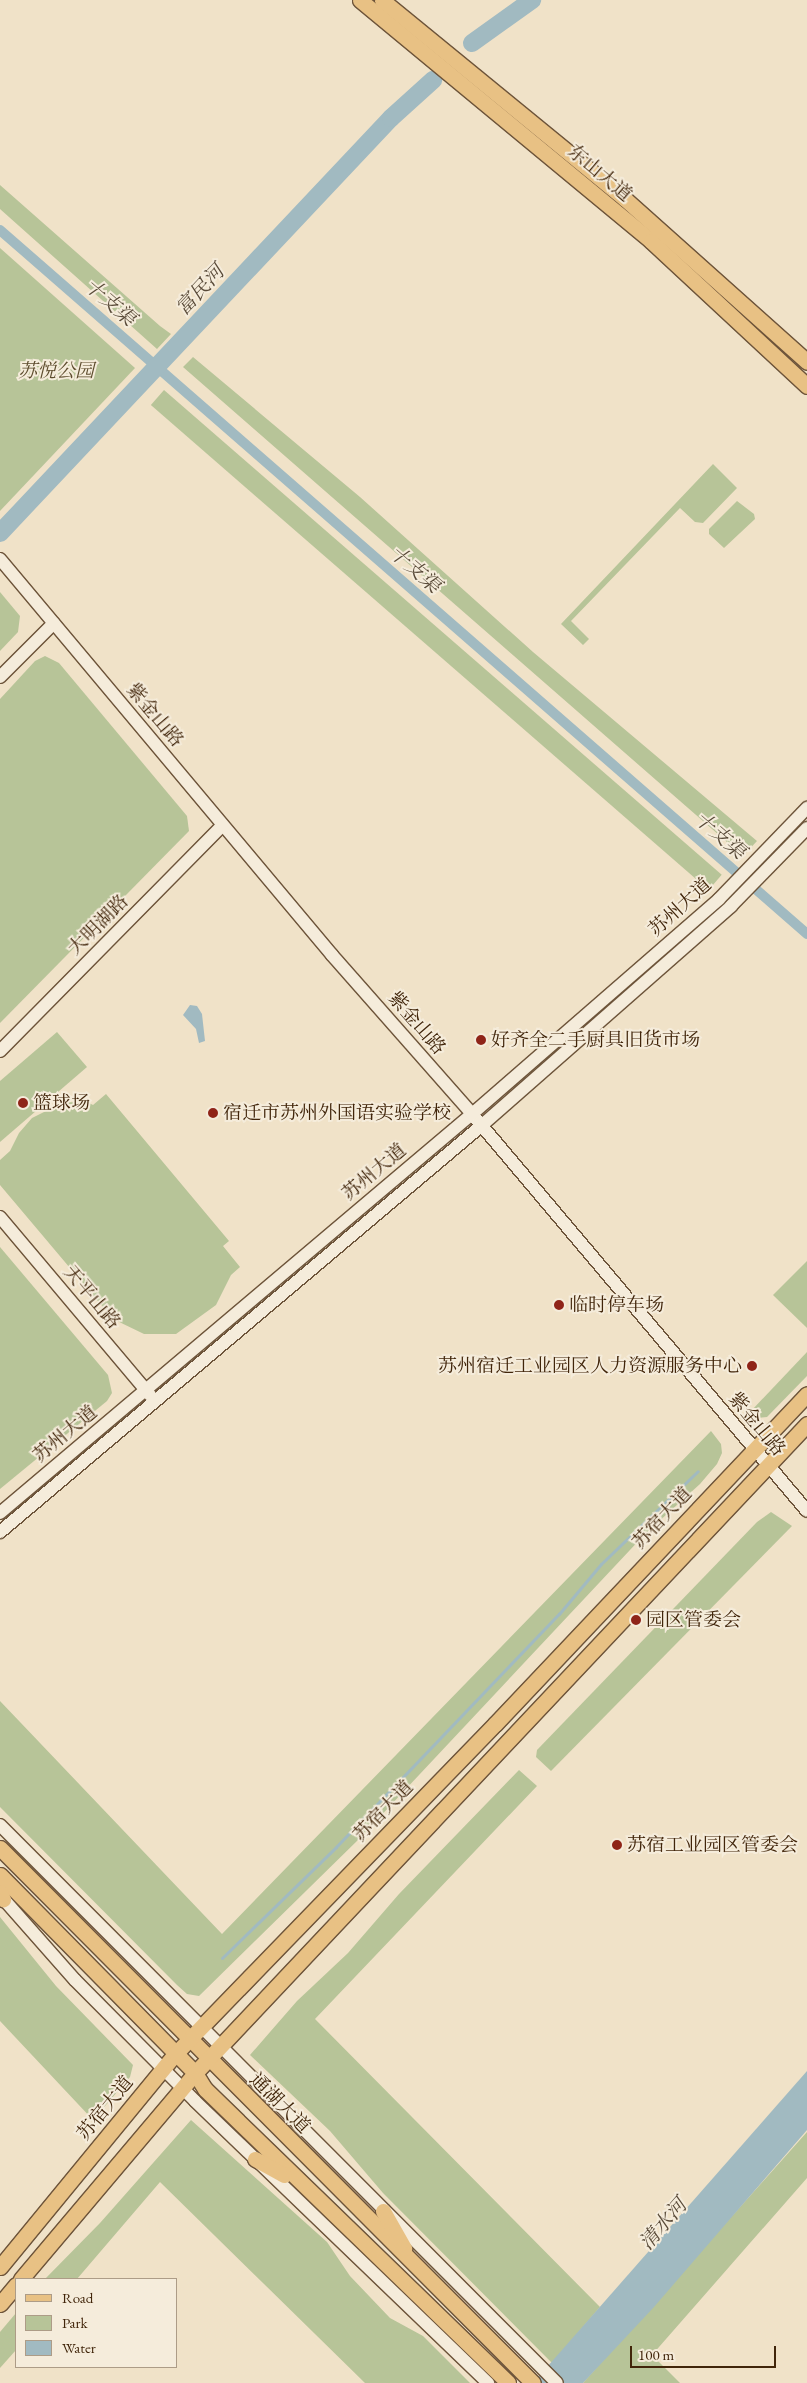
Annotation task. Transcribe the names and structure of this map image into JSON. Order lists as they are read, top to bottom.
{
  "streets": {
    "main road": ["东山大道", "苏宿大道", "通湖大道"],
    "street": [
      "紫金山路",
      "苏州大道",
      "大明湖路",
      "天平山路"
    ]
  },
  "crossings": [
    ["紫金山路", "苏州大道"],
    ["紫金山路", "大明湖路"],
    ["紫金山路", "苏宿大道"],
    ["苏州大道", "天平山路"],
    ["苏宿大道", "通湖大道"]
  ],
  "water": ["富民河", "十支渠", "清水河"],
  "parks": ["苏悦公园"],
  "places": [
    "好齐全二手厨具旧货市场",
    "篮球场",
    "宿迁市苏州外国语实验学校",
    "临时停车场",
    "苏州宿迁工业园区人力资源服务中心",
    "园区管委会",
    "苏宿工业园区管委会"
  ],
  "legend": ["Road", "Park", "Water"],
  "scale_bar": "100 m"
}
